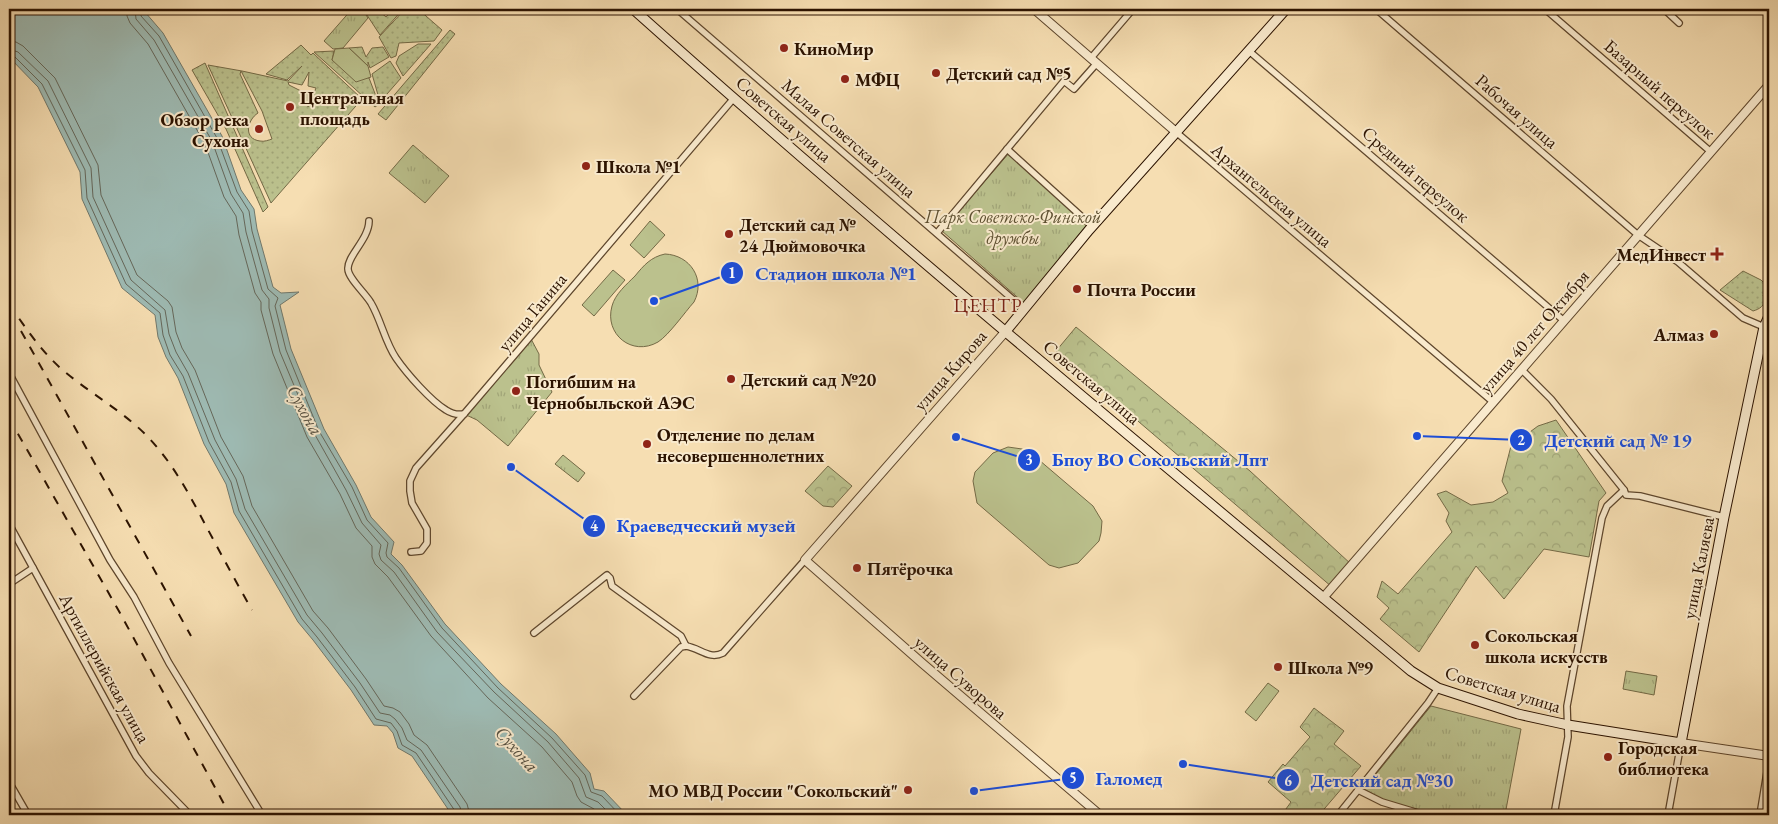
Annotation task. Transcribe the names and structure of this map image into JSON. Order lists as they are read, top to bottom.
{
  "streets": {
    "main road": ["Советская улица", "улица Кирова", "улица Каляева"],
    "street": [
      "Базарный переулок",
      "Рабочая улица",
      "Малая Советская улица",
      "Средний переулок",
      "Архангельская улица",
      "улица Ганина",
      "улица 40 лет Октября",
      "Артиллерийская улица",
      "улица Суворова"
    ]
  },
  "crossings": [
    ["Базарный переулок", "улица 40 лет Октября"],
    ["Рабочая улица", "улица 40 лет Октября"],
    ["Рабочая улица", "улица Каляева"],
    ["Советская улица", "улица Ганина"],
    ["Советская улица", "улица 40 лет Октября"],
    ["Советская улица", "улица Кирова"],
    ["Советская улица", "улица Каляева"],
    ["Малая Советская улица", "улица Кирова"],
    ["Средний переулок", "улица 40 лет Октября"],
    ["Средний переулок", "улица Кирова"],
    ["Архангельская улица", "улица 40 лет Октября"],
    ["Архангельская улица", "улица Кирова"],
    ["улица Кирова", "улица Суворова"]
  ],
  "districts": ["ЦЕНТР"],
  "water": ["Сухона"],
  "parks": ["Парк Советско-Финской дружбы"],
  "places": {
    "other": [
      "КиноМир",
      "Детский сад №5",
      "МФЦ",
      "Центральная площадь",
      "Обзор река Сухона",
      "Школа №1",
      "Детский сад № 24 Дюймовочка",
      "Почта России",
      "Стадион школа №1",
      "Алмаз",
      "Детский сад №20",
      "Погибшим на Чернобыльской АЭС",
      "Детский сад № 19",
      "Бпоу ВО Сокольский Лпт",
      "Отделение по делам несовершеннолетних",
      "Краеведческий музей",
      "Пятёрочка",
      "Сокольская школа искусств",
      "Школа №9",
      "Городская библиотека",
      "Детский сад №30",
      "МО МВД России \"Сокольский\"",
      "Галомед"
    ],
    "health": ["МедИнвест"]
  }
}
